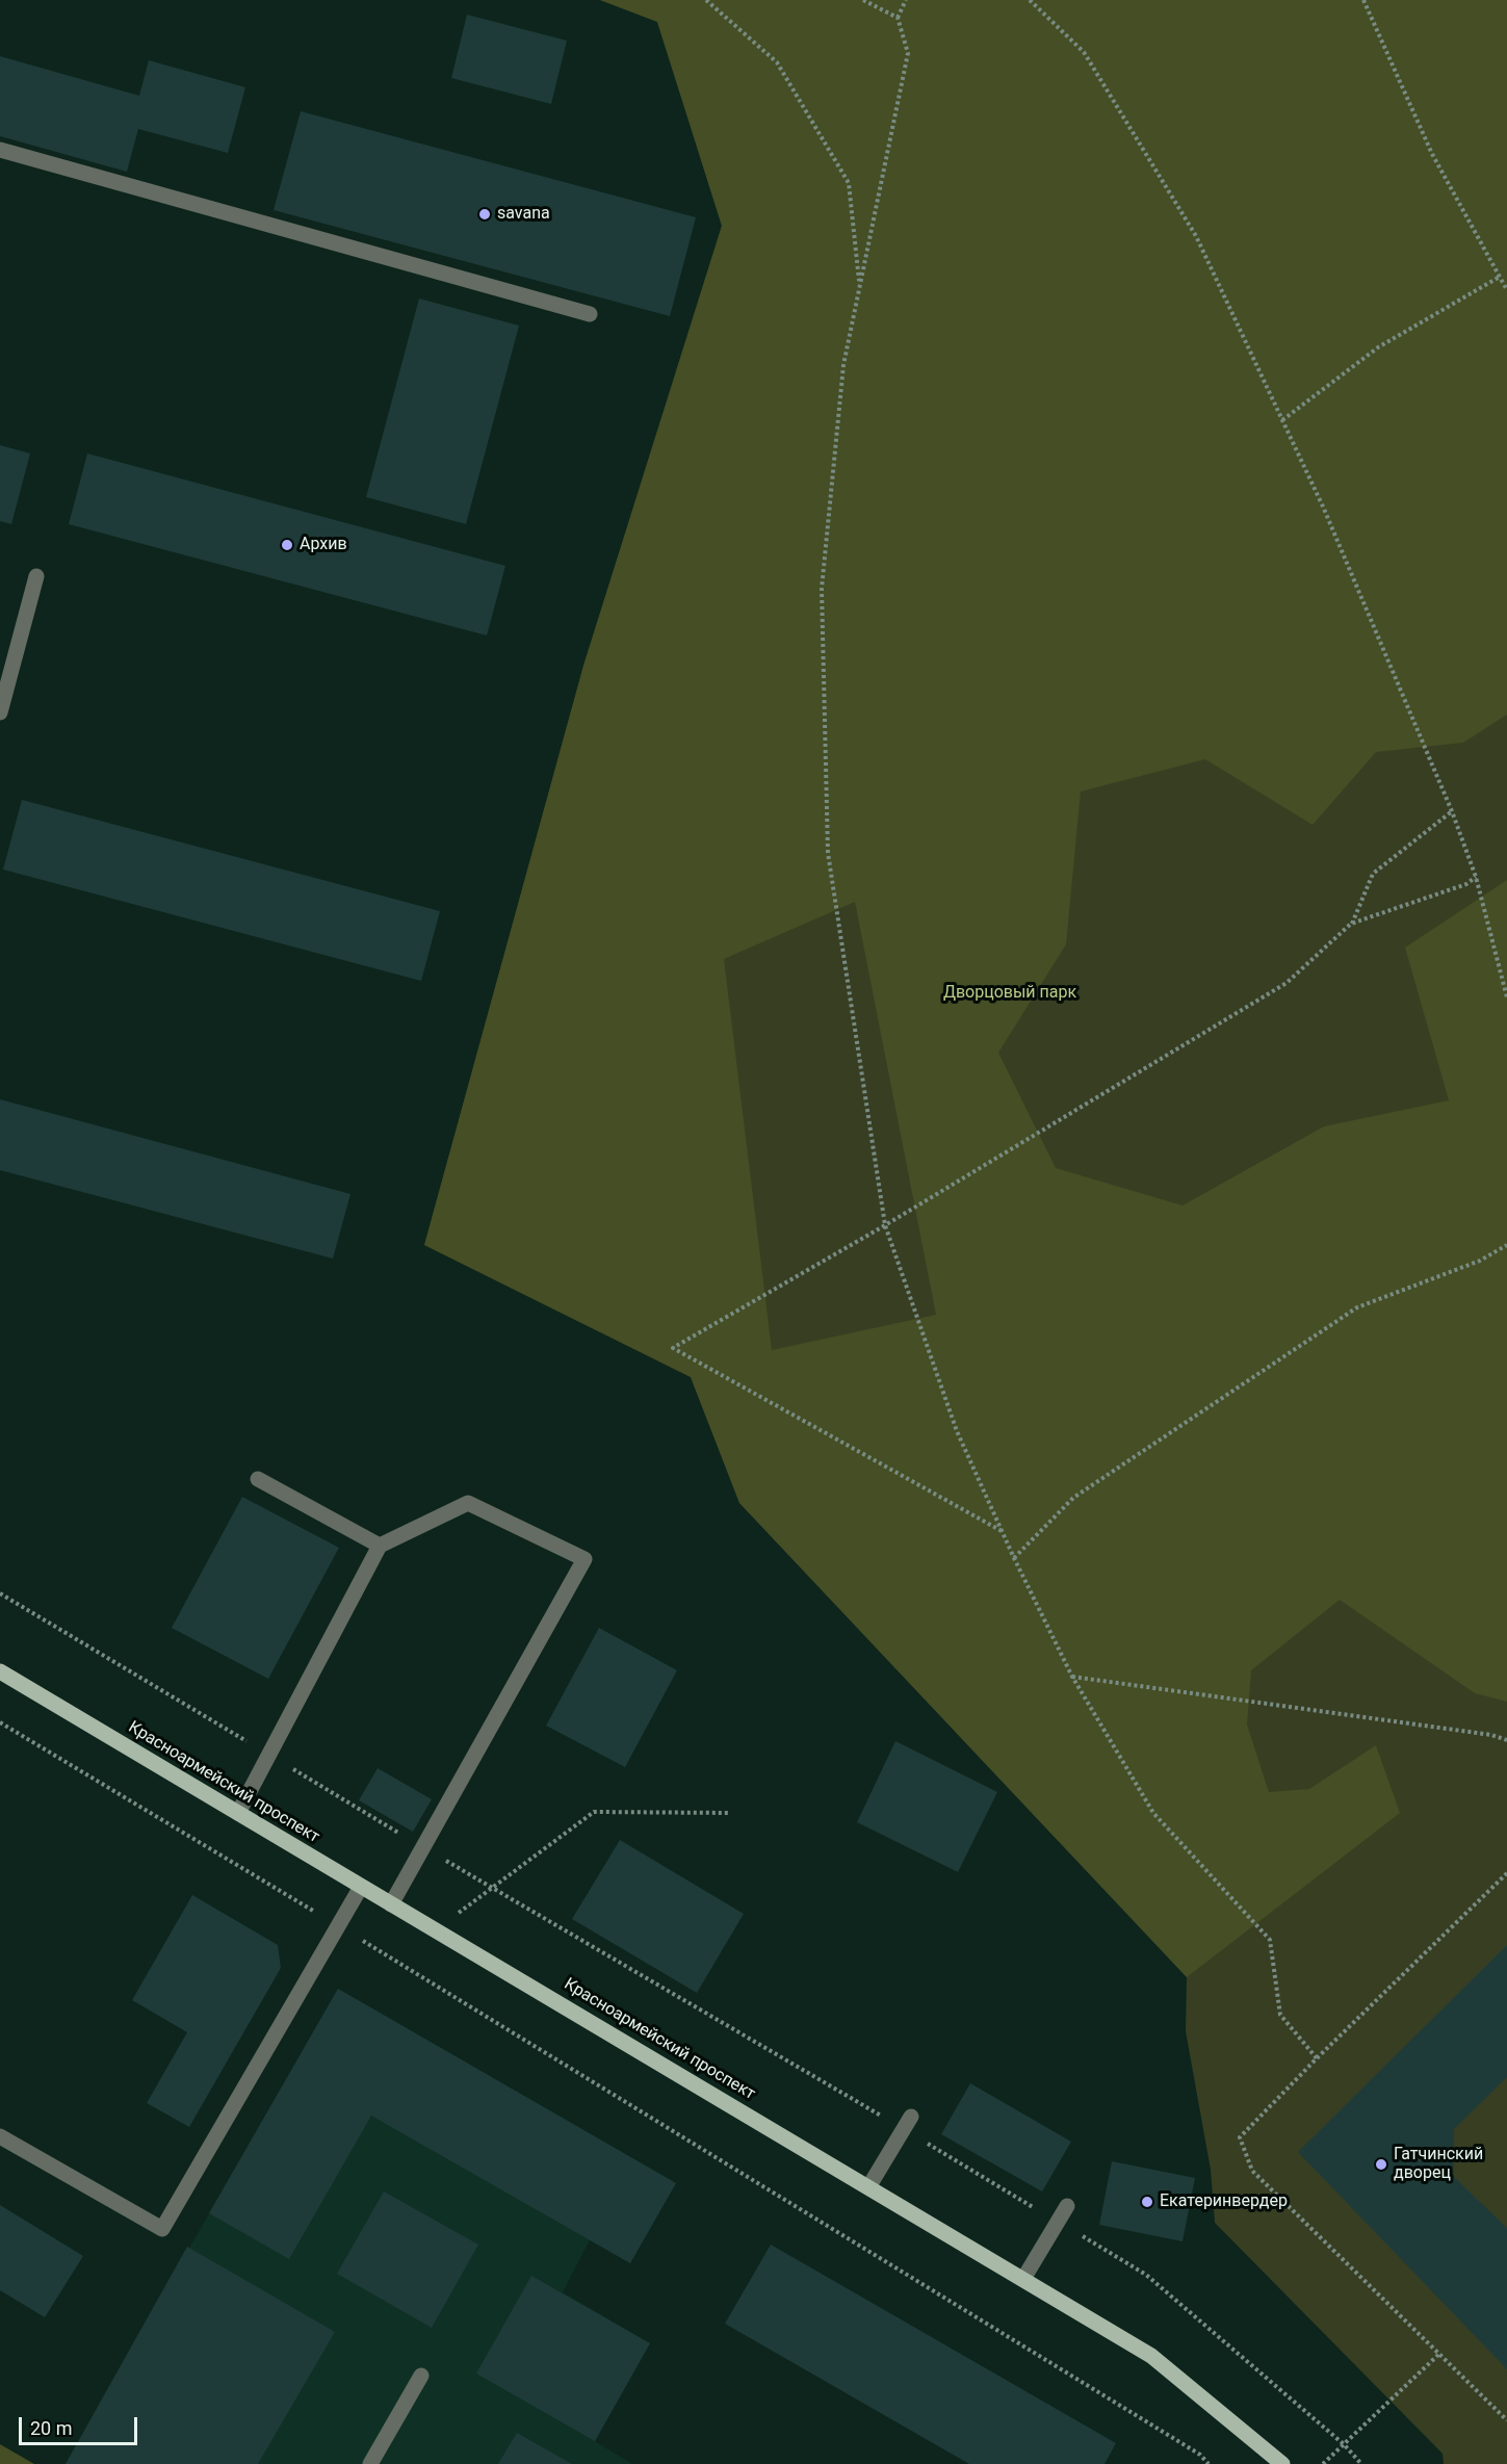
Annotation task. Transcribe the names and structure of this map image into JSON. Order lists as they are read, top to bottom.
{
  "streets": {
    "main road": ["Красноармейский проспект"]
  },
  "parks": ["Дворцовый парк"],
  "places": [
    "savana",
    "Архив",
    "Гатчинский дворец",
    "Екатеринвердер"
  ],
  "scale_bar": "20 m"
}
